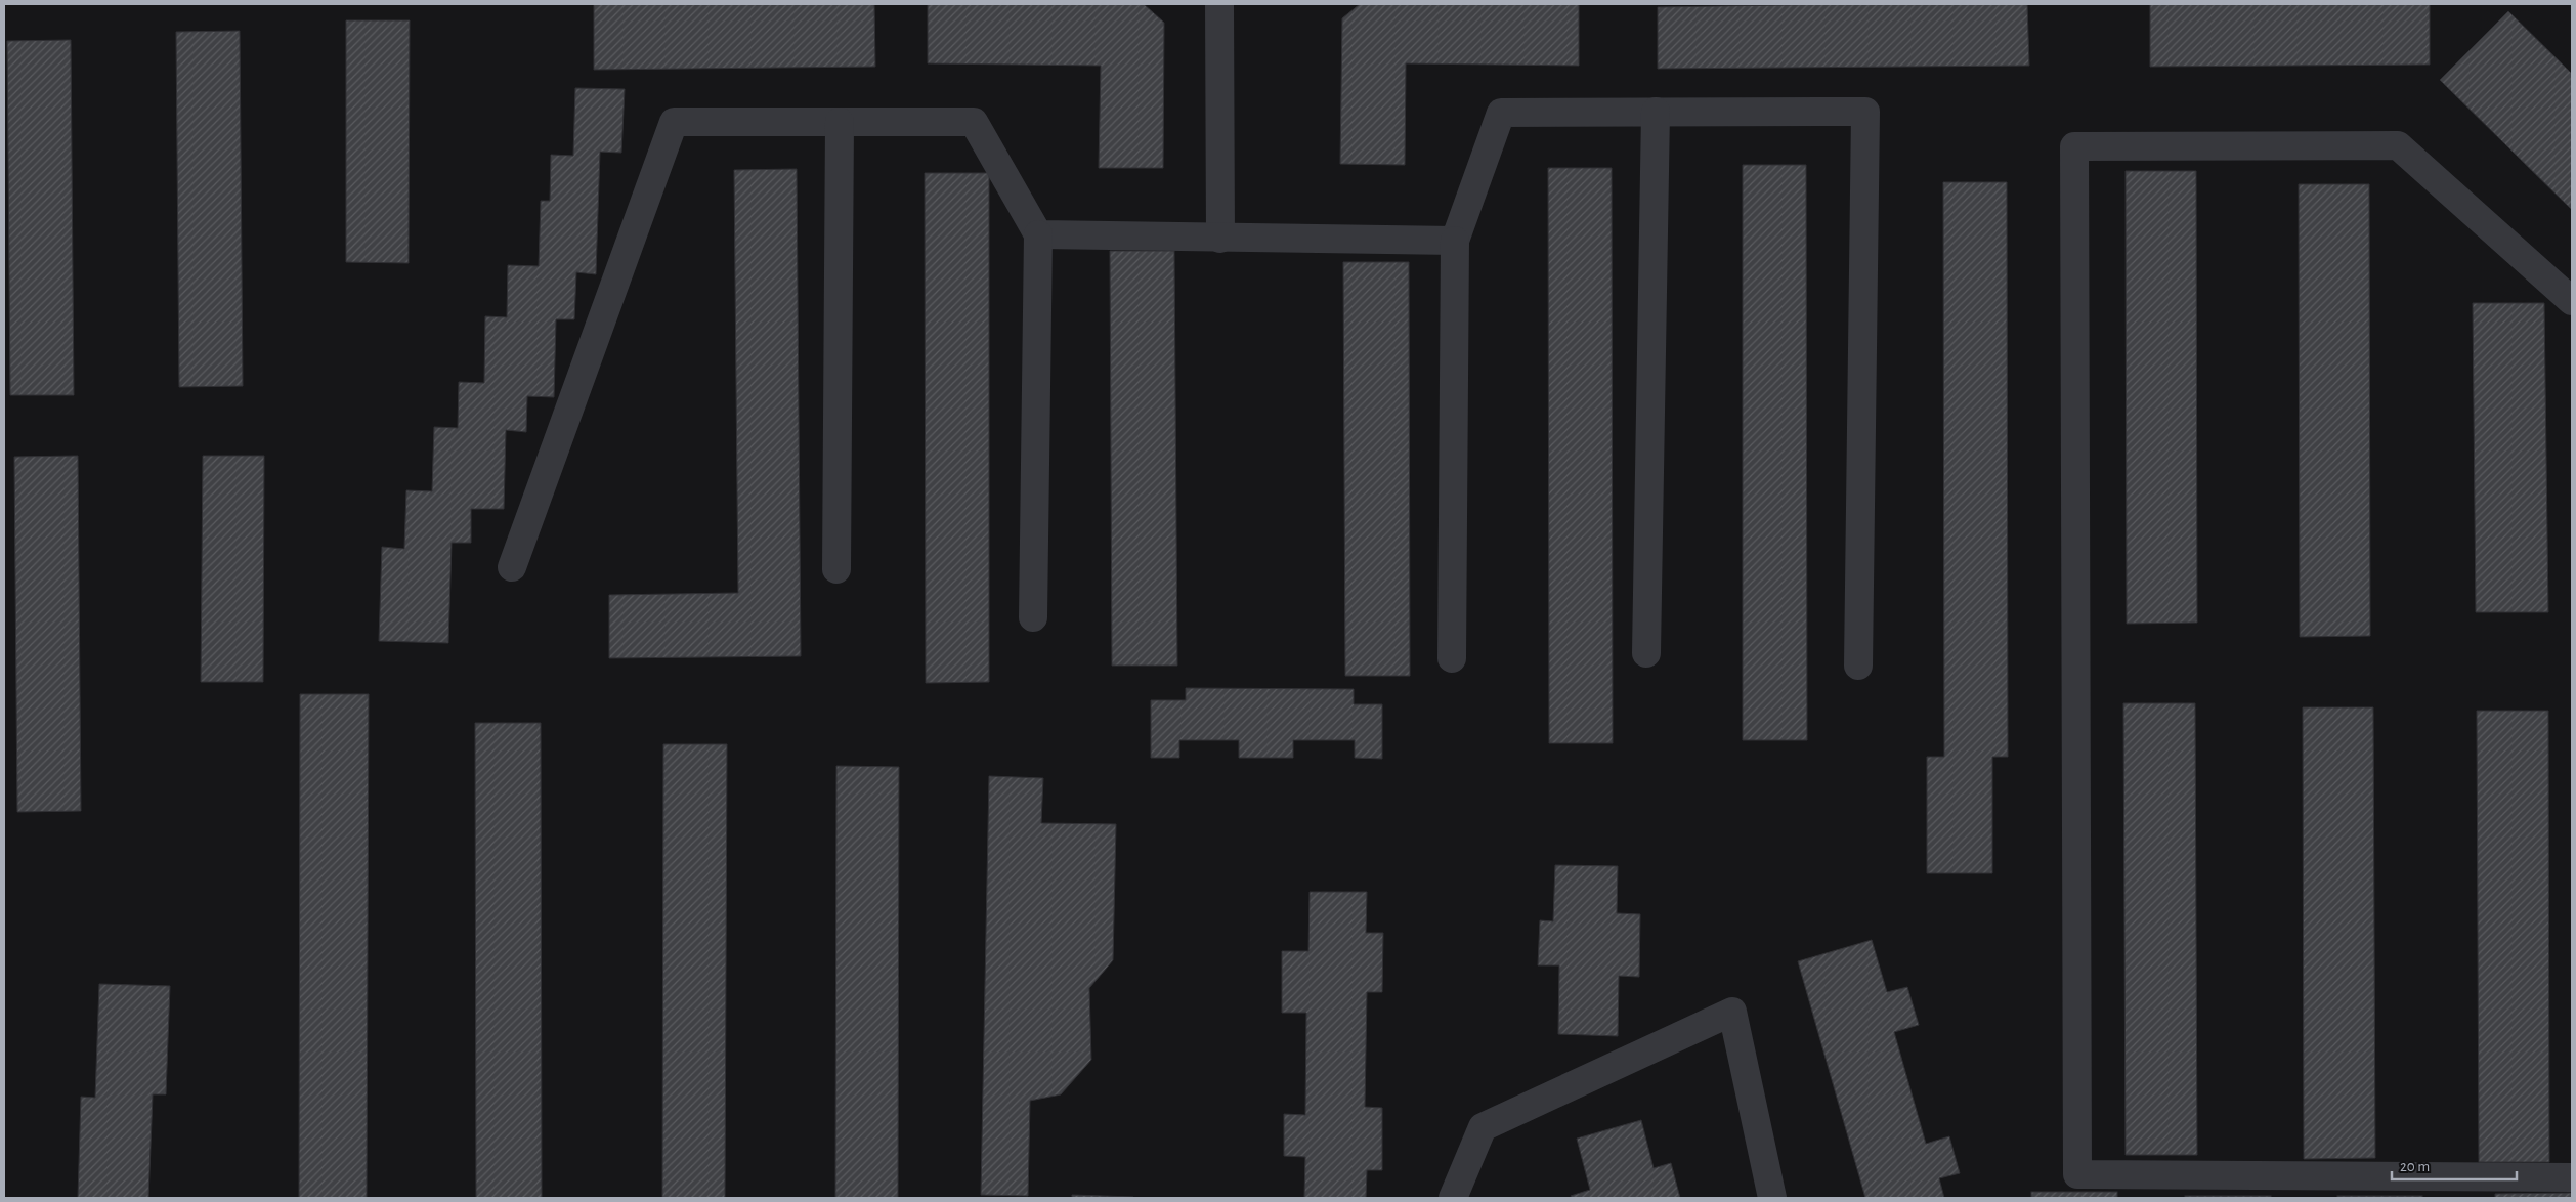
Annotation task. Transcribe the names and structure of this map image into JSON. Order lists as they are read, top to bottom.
{
  "scale_bar": "20 m"
}
